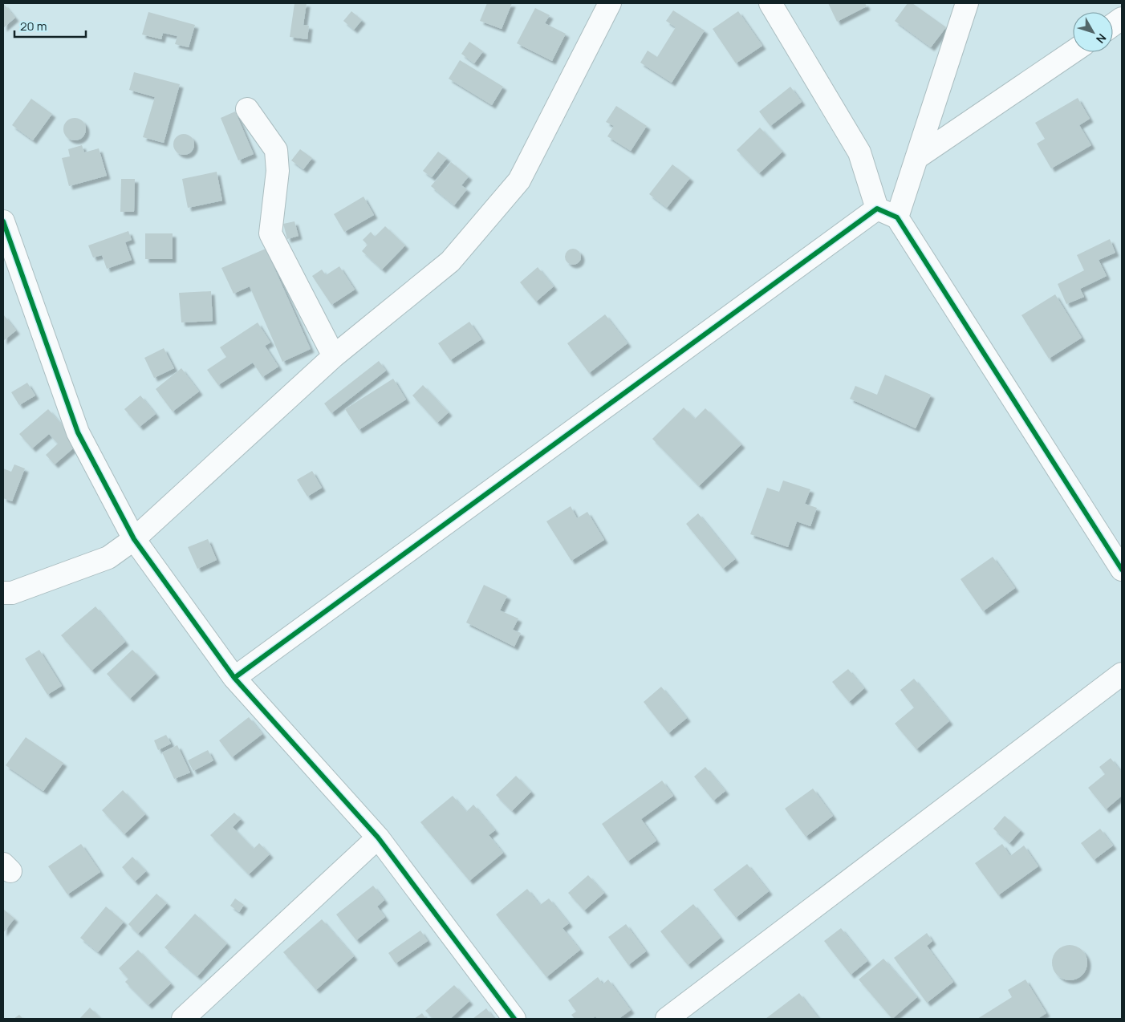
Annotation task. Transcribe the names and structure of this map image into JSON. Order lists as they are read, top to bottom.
{
  "scale_bar": "20 m",
  "north": "bottom right"
}
